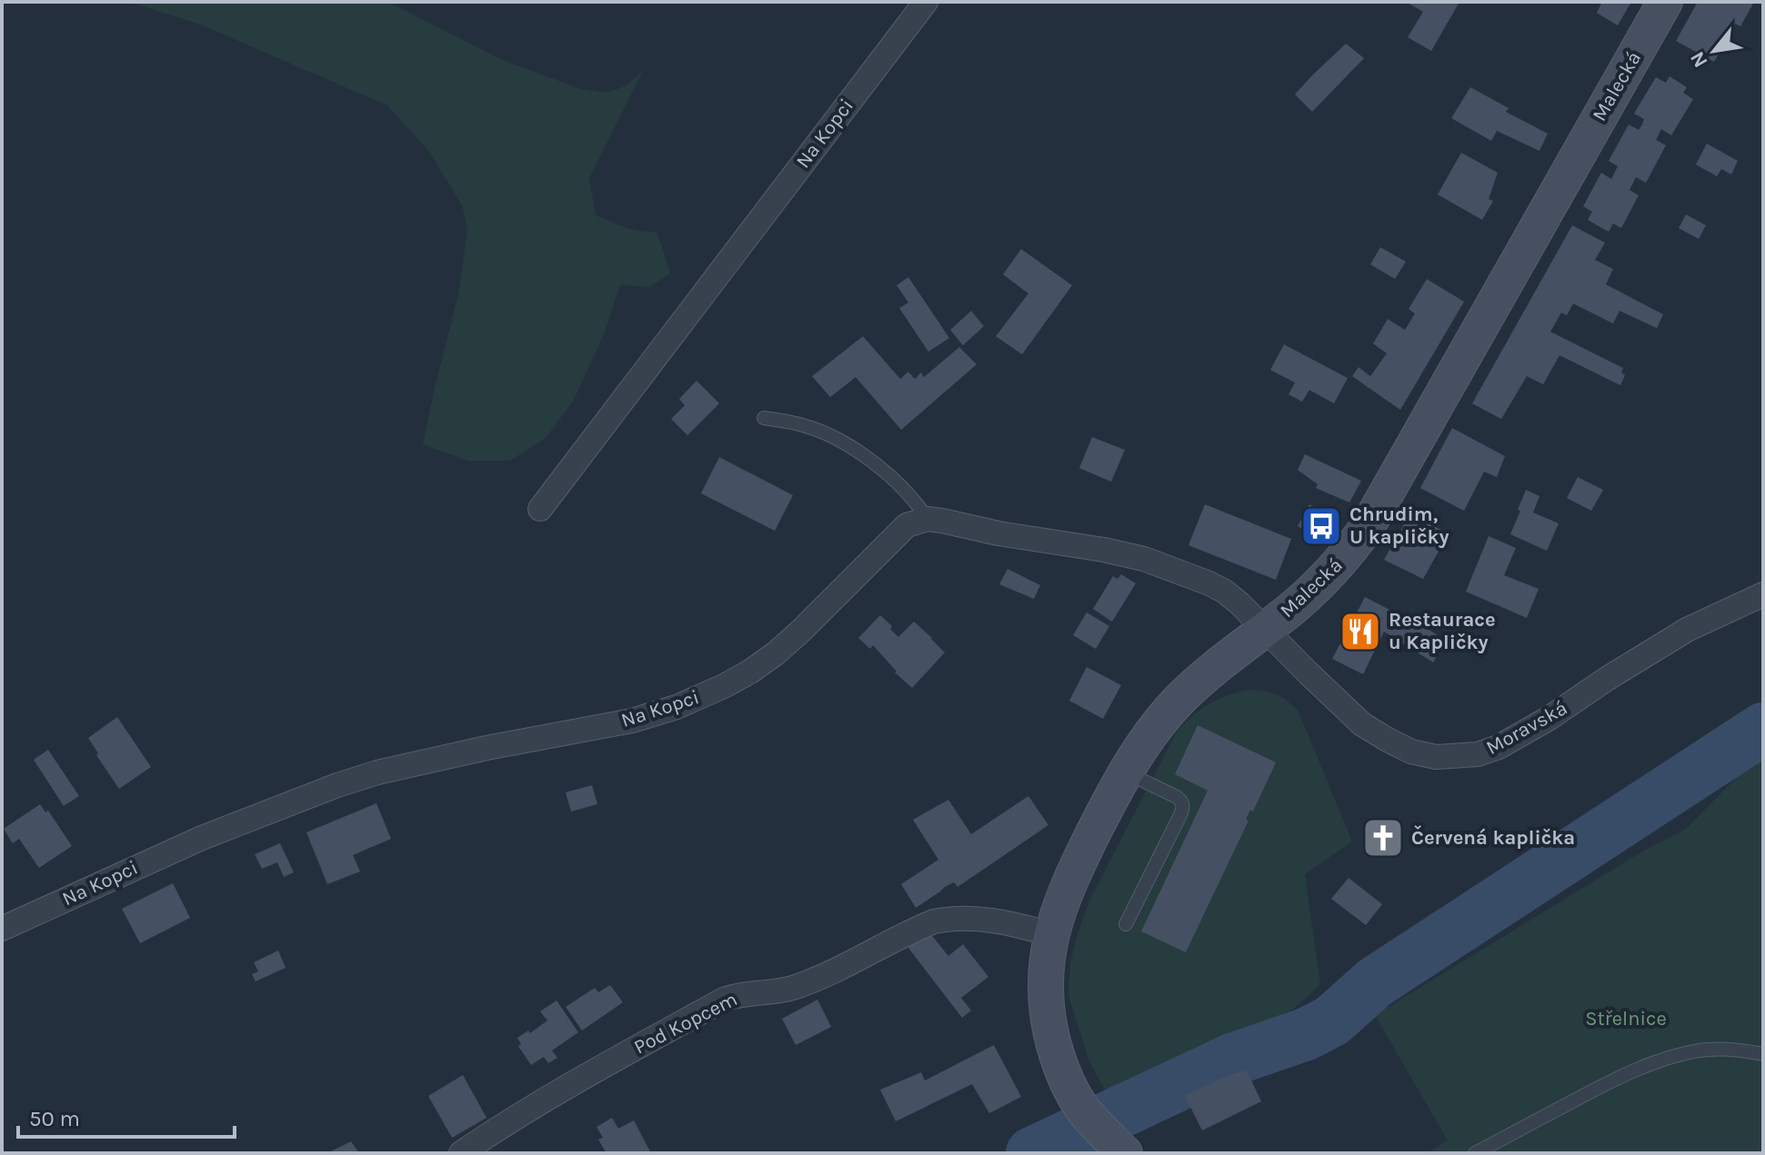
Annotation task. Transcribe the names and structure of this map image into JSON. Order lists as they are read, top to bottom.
{
  "streets": {
    "street": [
      "Malecká",
      "Na Kopci",
      "Moravská",
      "Pod Kopcem"
    ]
  },
  "crossings": [
    ["Malecká", "Moravská"],
    ["Malecká", "Pod Kopcem"]
  ],
  "parks": ["Střelnice"],
  "places": {
    "bus stop": ["Chrudim, U kapličky"],
    "restaurant": ["Restaurace u Kapličky"],
    "church": ["Červená kaplička"]
  },
  "scale_bar": "50 m",
  "north": "bottom left"
}
